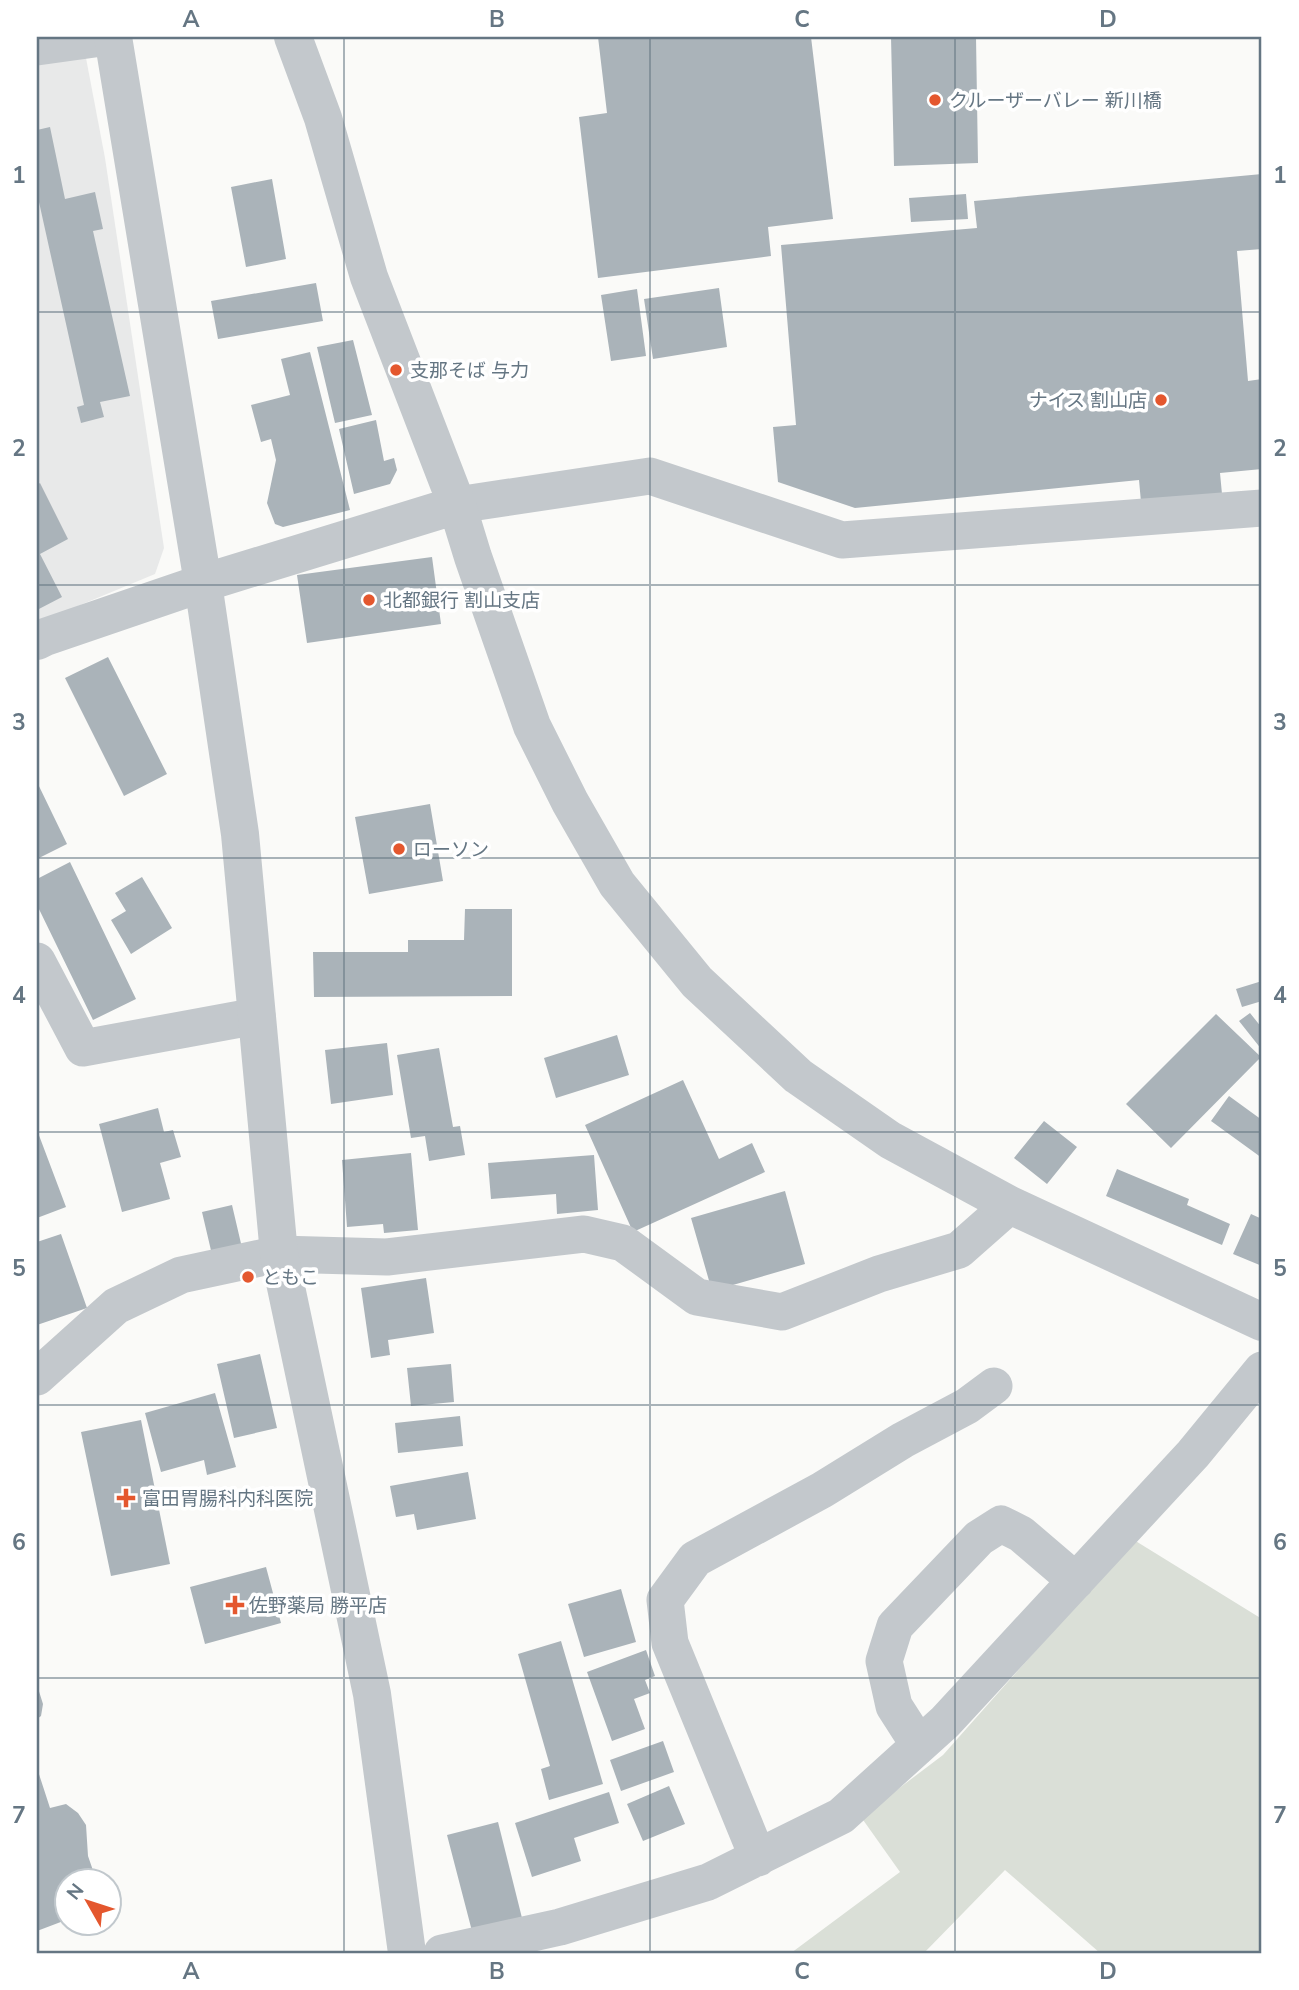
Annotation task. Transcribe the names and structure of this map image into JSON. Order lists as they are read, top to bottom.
{
  "places": {
    "other": [
      "クルーザーバレー 新川橋",
      "支那そば 与力",
      "ナイス 割山店",
      "北都銀行 割山支店",
      "ローソン",
      "ともこ"
    ],
    "health": ["富田胃腸科内科医院", "佐野薬局 勝平店"]
  },
  "north": "top left",
  "grid": {
    "columns": [
      "A",
      "B",
      "C",
      "D"
    ],
    "rows": [
      "1",
      "2",
      "3",
      "4",
      "5",
      "6",
      "7"
    ]
  }
}
